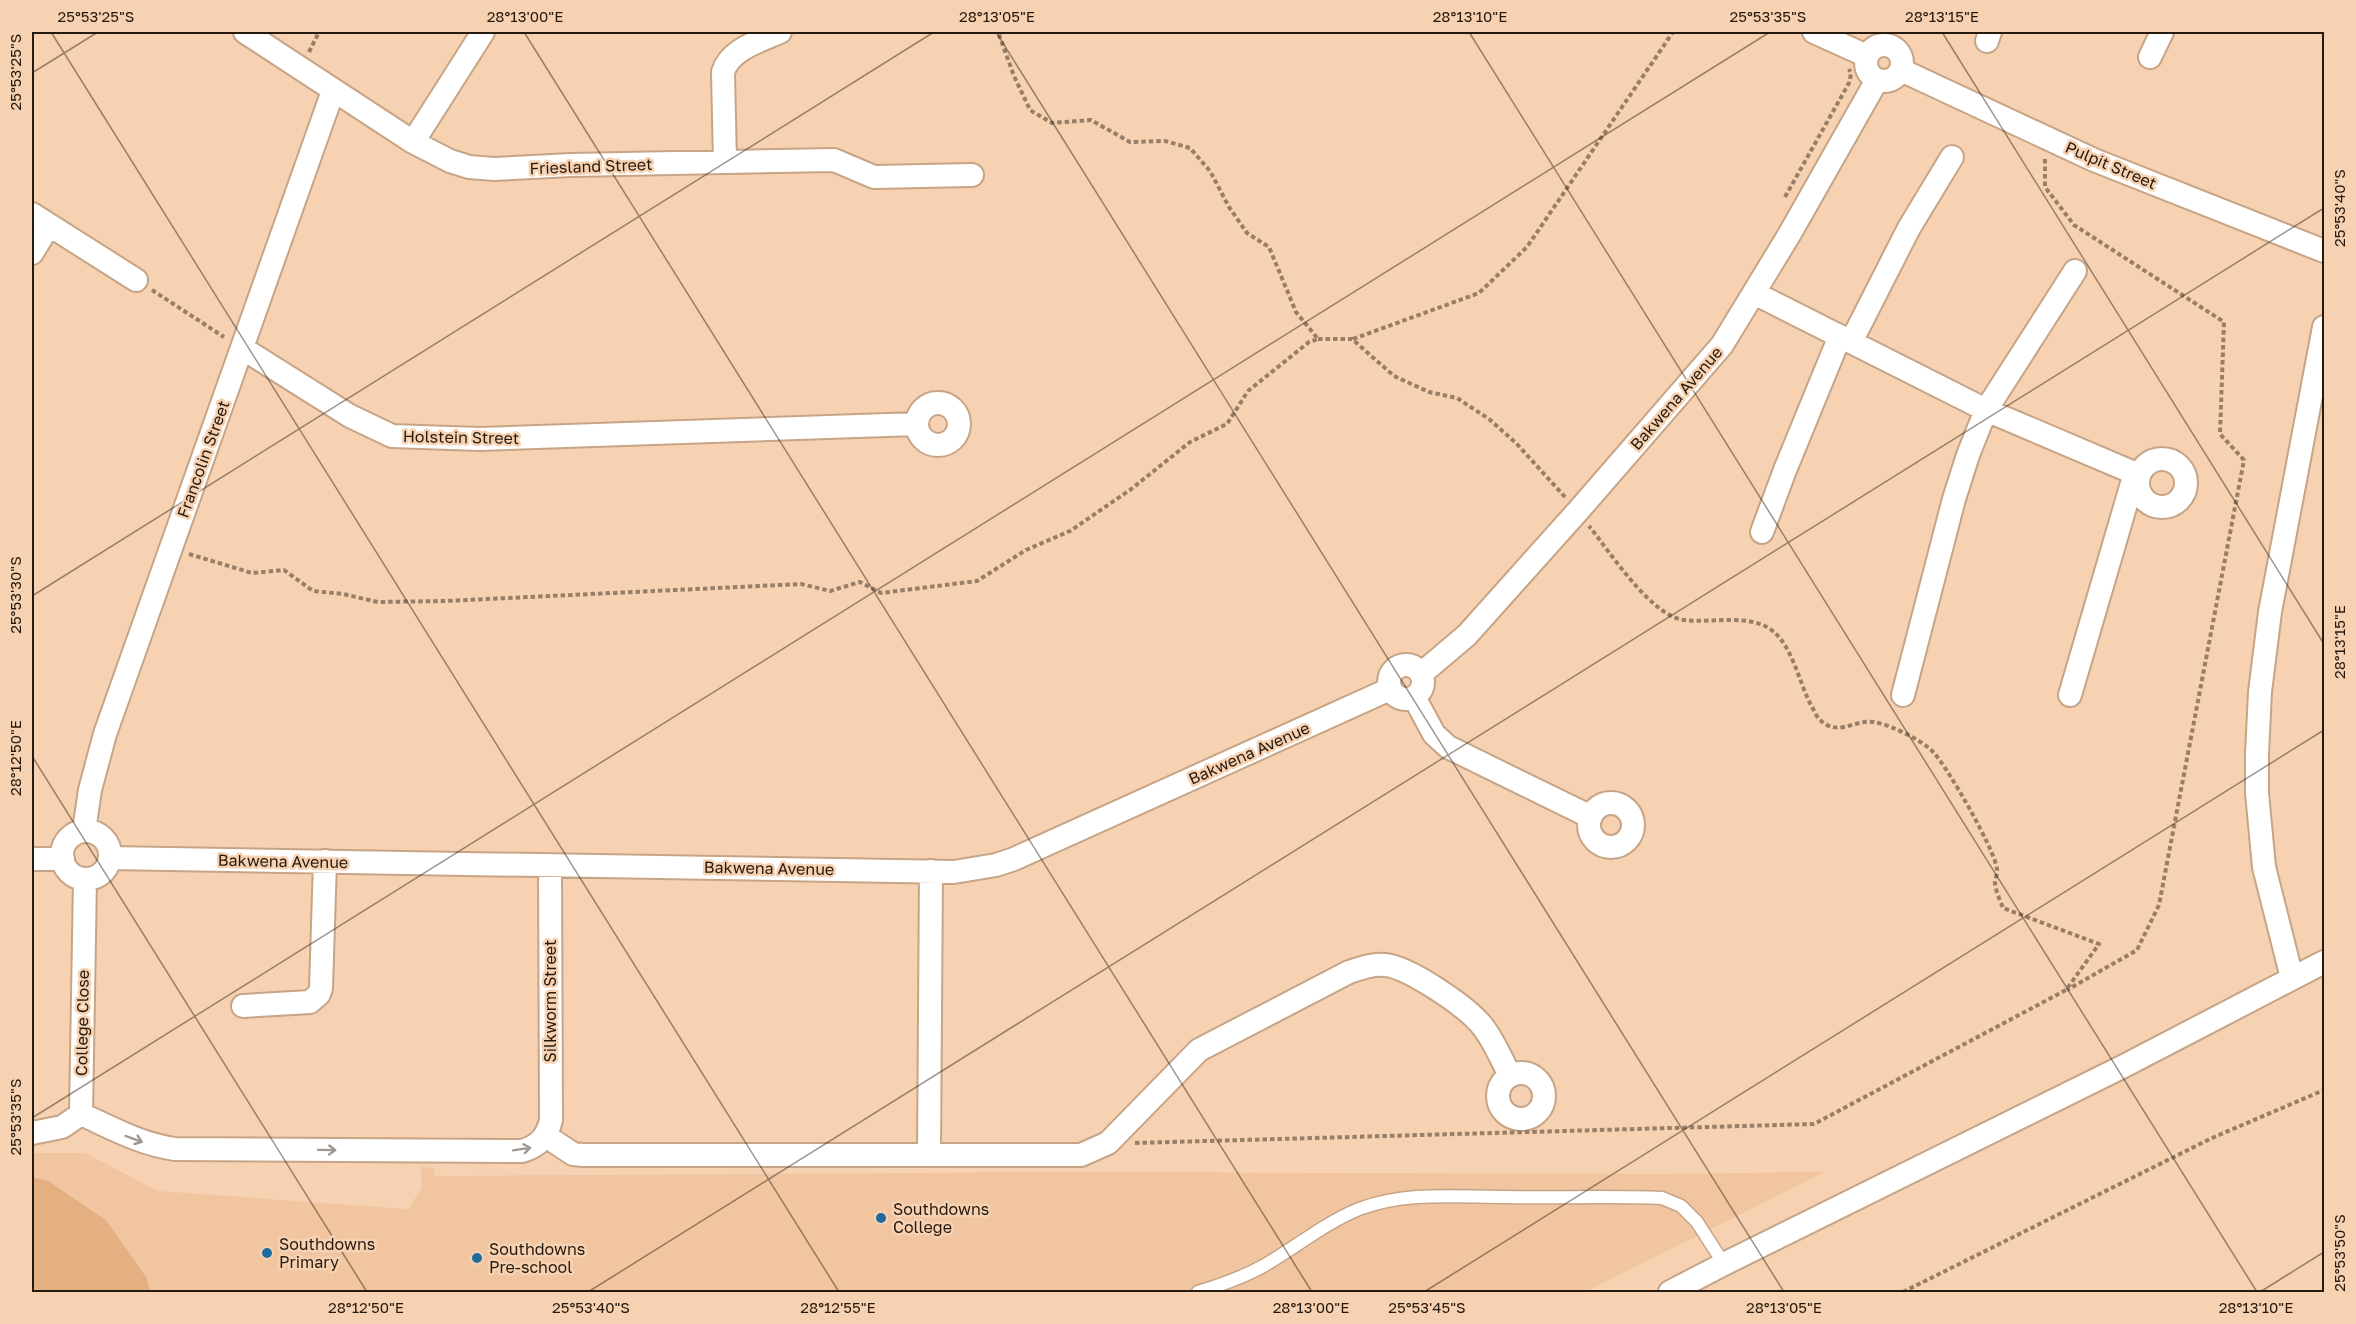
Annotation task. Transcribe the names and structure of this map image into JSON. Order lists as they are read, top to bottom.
{
  "streets": {
    "street": [
      "Pulpit Street",
      "Friesland Street",
      "Bakwena Avenue",
      "Holstein Street",
      "Francolin Street",
      "Silkworm Street",
      "College Close"
    ]
  },
  "crossings": [
    ["Pulpit Street", "Bakwena Avenue"],
    ["Friesland Street", "Francolin Street"],
    ["Bakwena Avenue", "Francolin Street"],
    ["Bakwena Avenue", "Silkworm Street"],
    ["Bakwena Avenue", "College Close"],
    ["Holstein Street", "Francolin Street"],
    ["Francolin Street", "College Close"]
  ],
  "places": ["Southdowns College", "Southdowns Primary", "Southdowns Pre-school"],
  "coordinates": [
    "25°53'25\"S",
    "28°13'00\"E",
    "28°13'05\"E",
    "28°13'10\"E",
    "25°53'35\"S",
    "28°13'15\"E",
    "25°53'40\"S",
    "25°53'30\"S",
    "28°12'50\"E",
    "25°53'50\"S",
    "28°12'55\"E",
    "25°53'45\"S"
  ]
}
